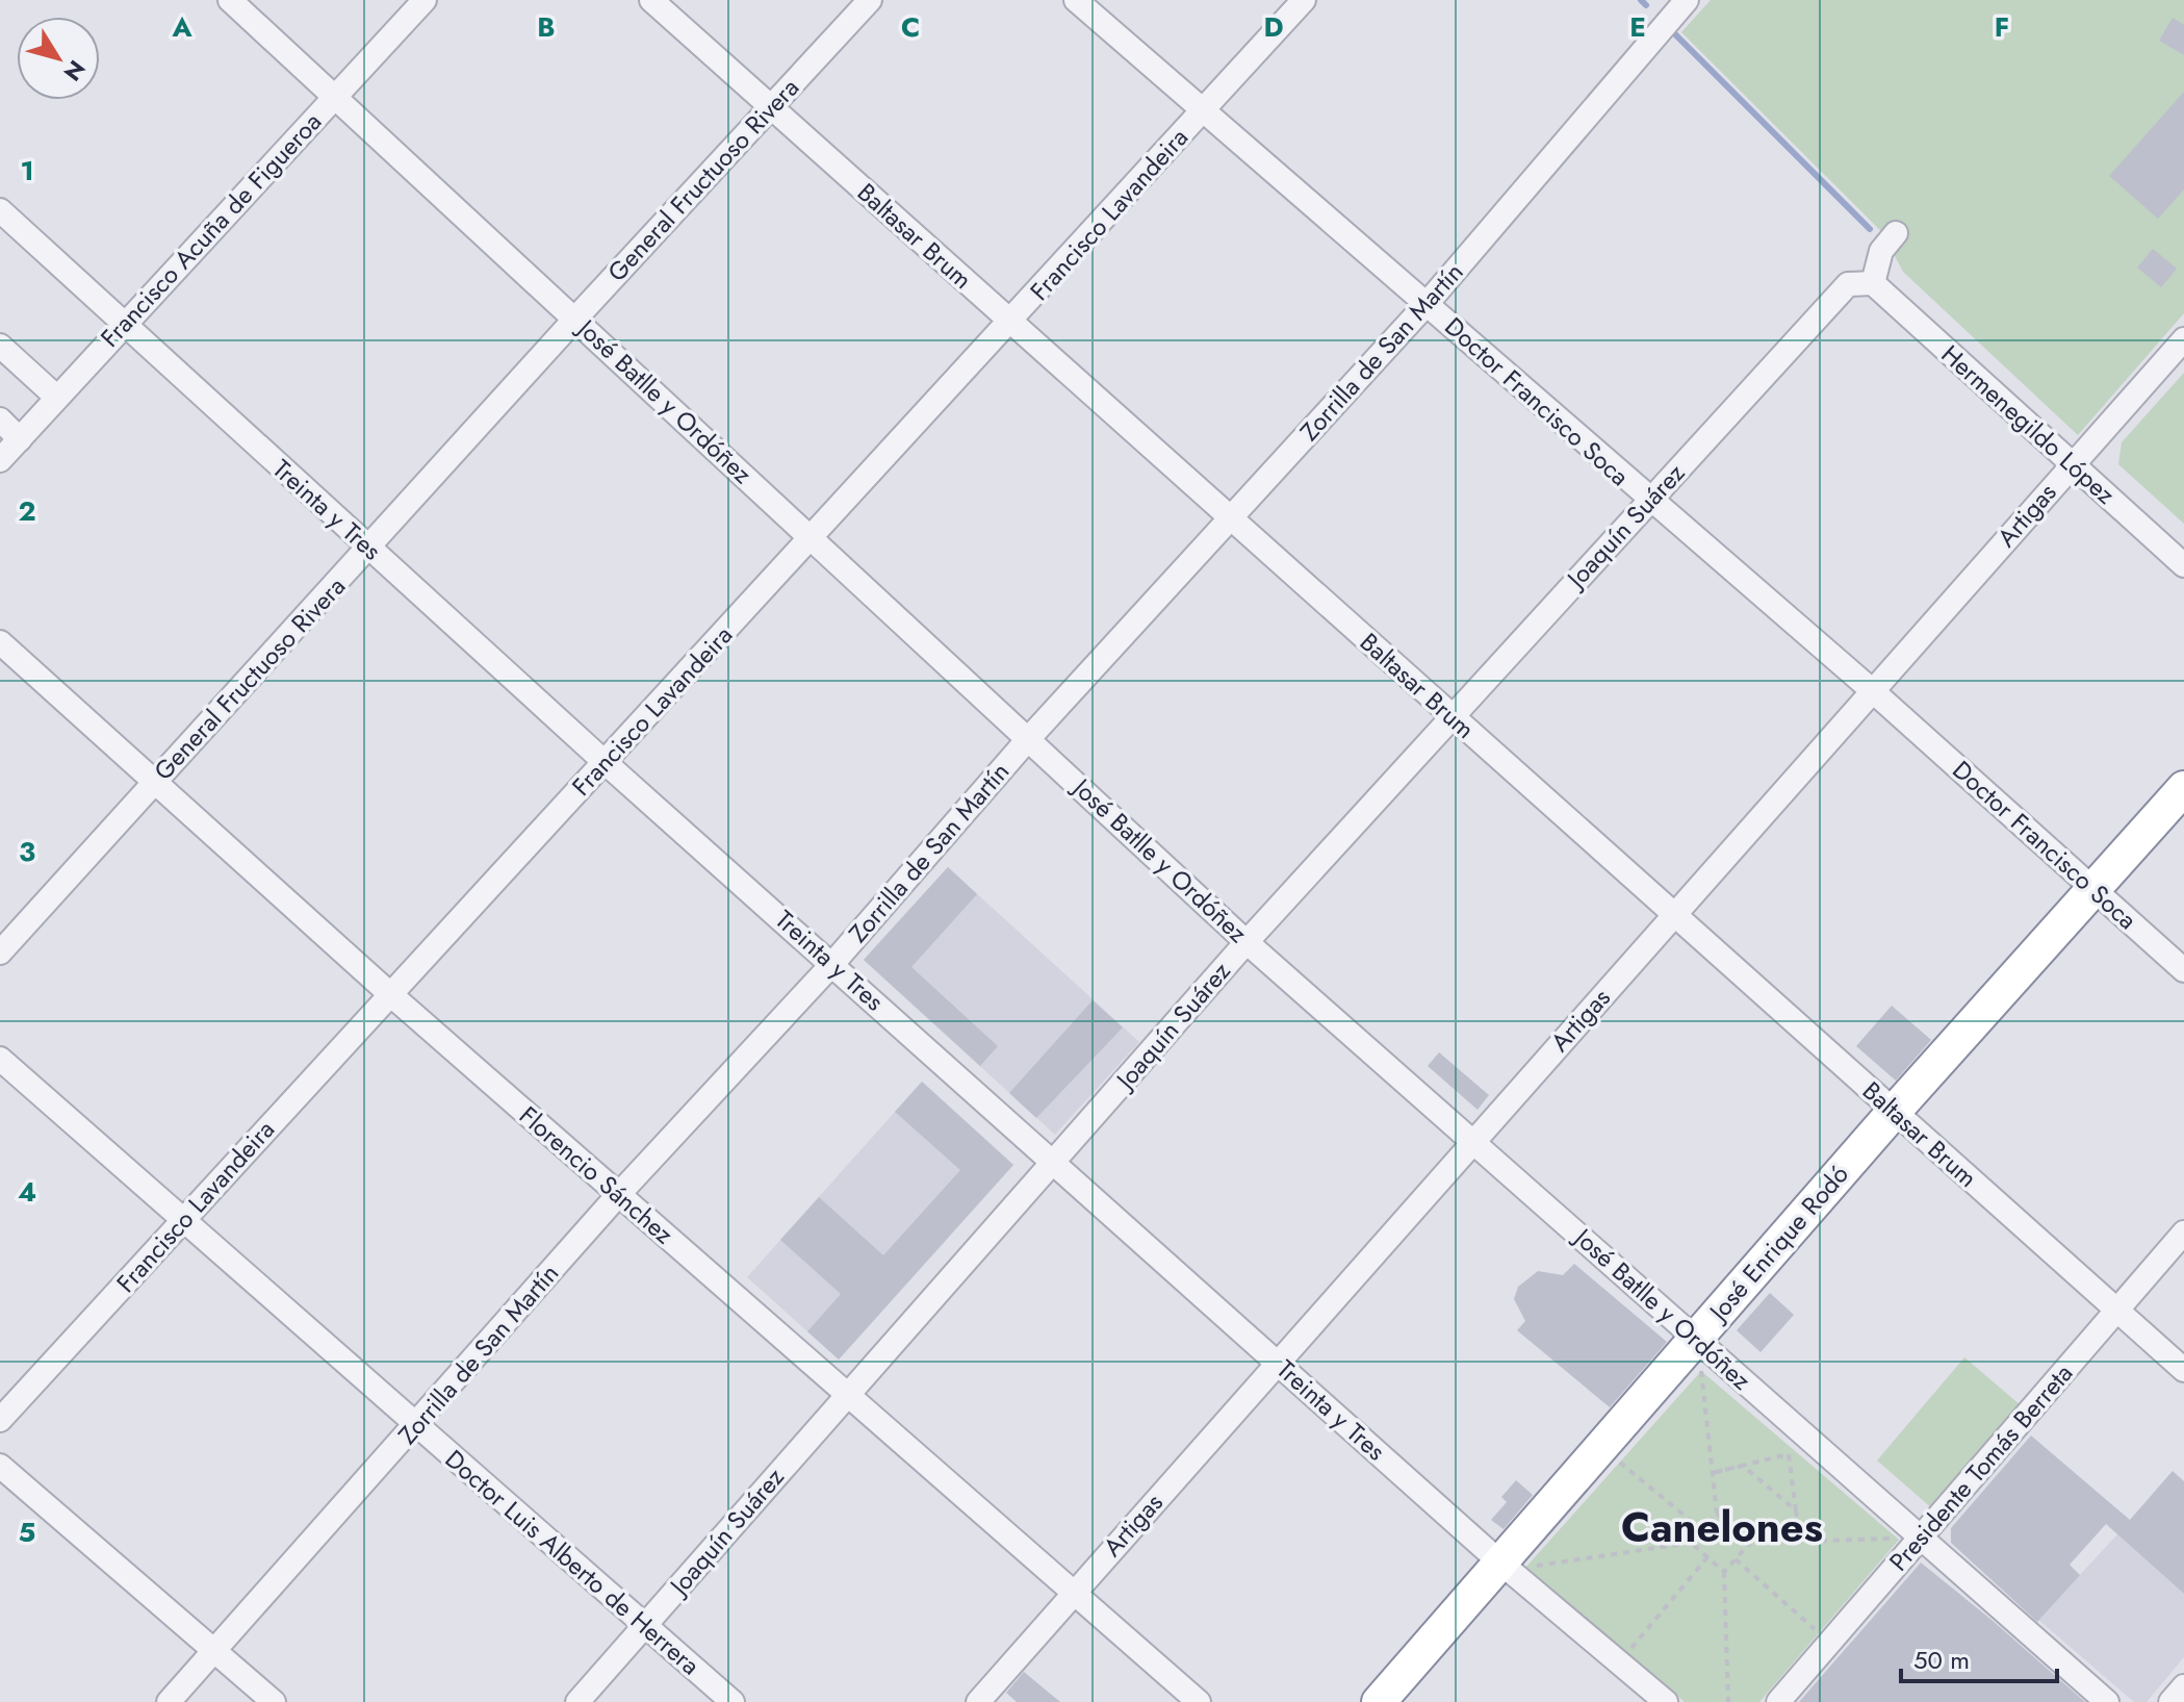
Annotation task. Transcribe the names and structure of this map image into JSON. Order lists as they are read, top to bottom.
{
  "streets": {
    "highway": ["José Enrique Rodó"],
    "street": [
      "General Fructuoso Rivera",
      "Francisco Lavandeira",
      "Francisco Acuña de Figueroa",
      "Baltasar Brum",
      "Zorrilla de San Martín",
      "José Batlle y Ordóñez",
      "Doctor Francisco Soca",
      "Hermenegildo López",
      "Treinta y Tres",
      "Artigas",
      "Joaquín Suárez",
      "Florencio Sánchez",
      "Presidente Tomás Berreta",
      "Doctor Luis Alberto de Herrera"
    ]
  },
  "crossings": [
    ["General Fructuoso Rivera", "Baltasar Brum"],
    ["General Fructuoso Rivera", "José Batlle y Ordóñez"],
    ["General Fructuoso Rivera", "Treinta y Tres"],
    ["General Fructuoso Rivera", "Florencio Sánchez"],
    ["Francisco Lavandeira", "Baltasar Brum"],
    ["Francisco Lavandeira", "José Batlle y Ordóñez"],
    ["Francisco Lavandeira", "Doctor Francisco Soca"],
    ["Francisco Lavandeira", "Treinta y Tres"],
    ["Francisco Lavandeira", "Florencio Sánchez"],
    ["Francisco Lavandeira", "Doctor Luis Alberto de Herrera"],
    ["Francisco Acuña de Figueroa", "José Batlle y Ordóñez"],
    ["Francisco Acuña de Figueroa", "Treinta y Tres"],
    ["Baltasar Brum", "Zorrilla de San Martín"],
    ["Baltasar Brum", "Artigas"],
    ["Baltasar Brum", "Joaquín Suárez"],
    ["Baltasar Brum", "José Enrique Rodó"],
    ["Baltasar Brum", "Presidente Tomás Berreta"],
    ["Zorrilla de San Martín", "José Batlle y Ordóñez"],
    ["Zorrilla de San Martín", "Doctor Francisco Soca"],
    ["Zorrilla de San Martín", "Treinta y Tres"],
    ["Zorrilla de San Martín", "Florencio Sánchez"],
    ["Zorrilla de San Martín", "Doctor Luis Alberto de Herrera"],
    ["José Batlle y Ordóñez", "Artigas"],
    ["José Batlle y Ordóñez", "Joaquín Suárez"],
    ["José Batlle y Ordóñez", "José Enrique Rodó"],
    ["José Batlle y Ordóñez", "Presidente Tomás Berreta"],
    ["Doctor Francisco Soca", "Artigas"],
    ["Doctor Francisco Soca", "Joaquín Suárez"],
    ["Doctor Francisco Soca", "José Enrique Rodó"],
    ["Hermenegildo López", "Artigas"],
    ["Hermenegildo López", "Joaquín Suárez"],
    ["Treinta y Tres", "Artigas"],
    ["Treinta y Tres", "Joaquín Suárez"],
    ["Treinta y Tres", "José Enrique Rodó"],
    ["Artigas", "Florencio Sánchez"],
    ["Joaquín Suárez", "Florencio Sánchez"],
    ["Joaquín Suárez", "Doctor Luis Alberto de Herrera"]
  ],
  "districts": ["Canelones"],
  "scale_bar": "50 m",
  "north": "bottom right",
  "grid": {
    "columns": [
      "A",
      "B",
      "C",
      "D",
      "E",
      "F"
    ],
    "rows": [
      "1",
      "2",
      "3",
      "4",
      "5"
    ]
  }
}
